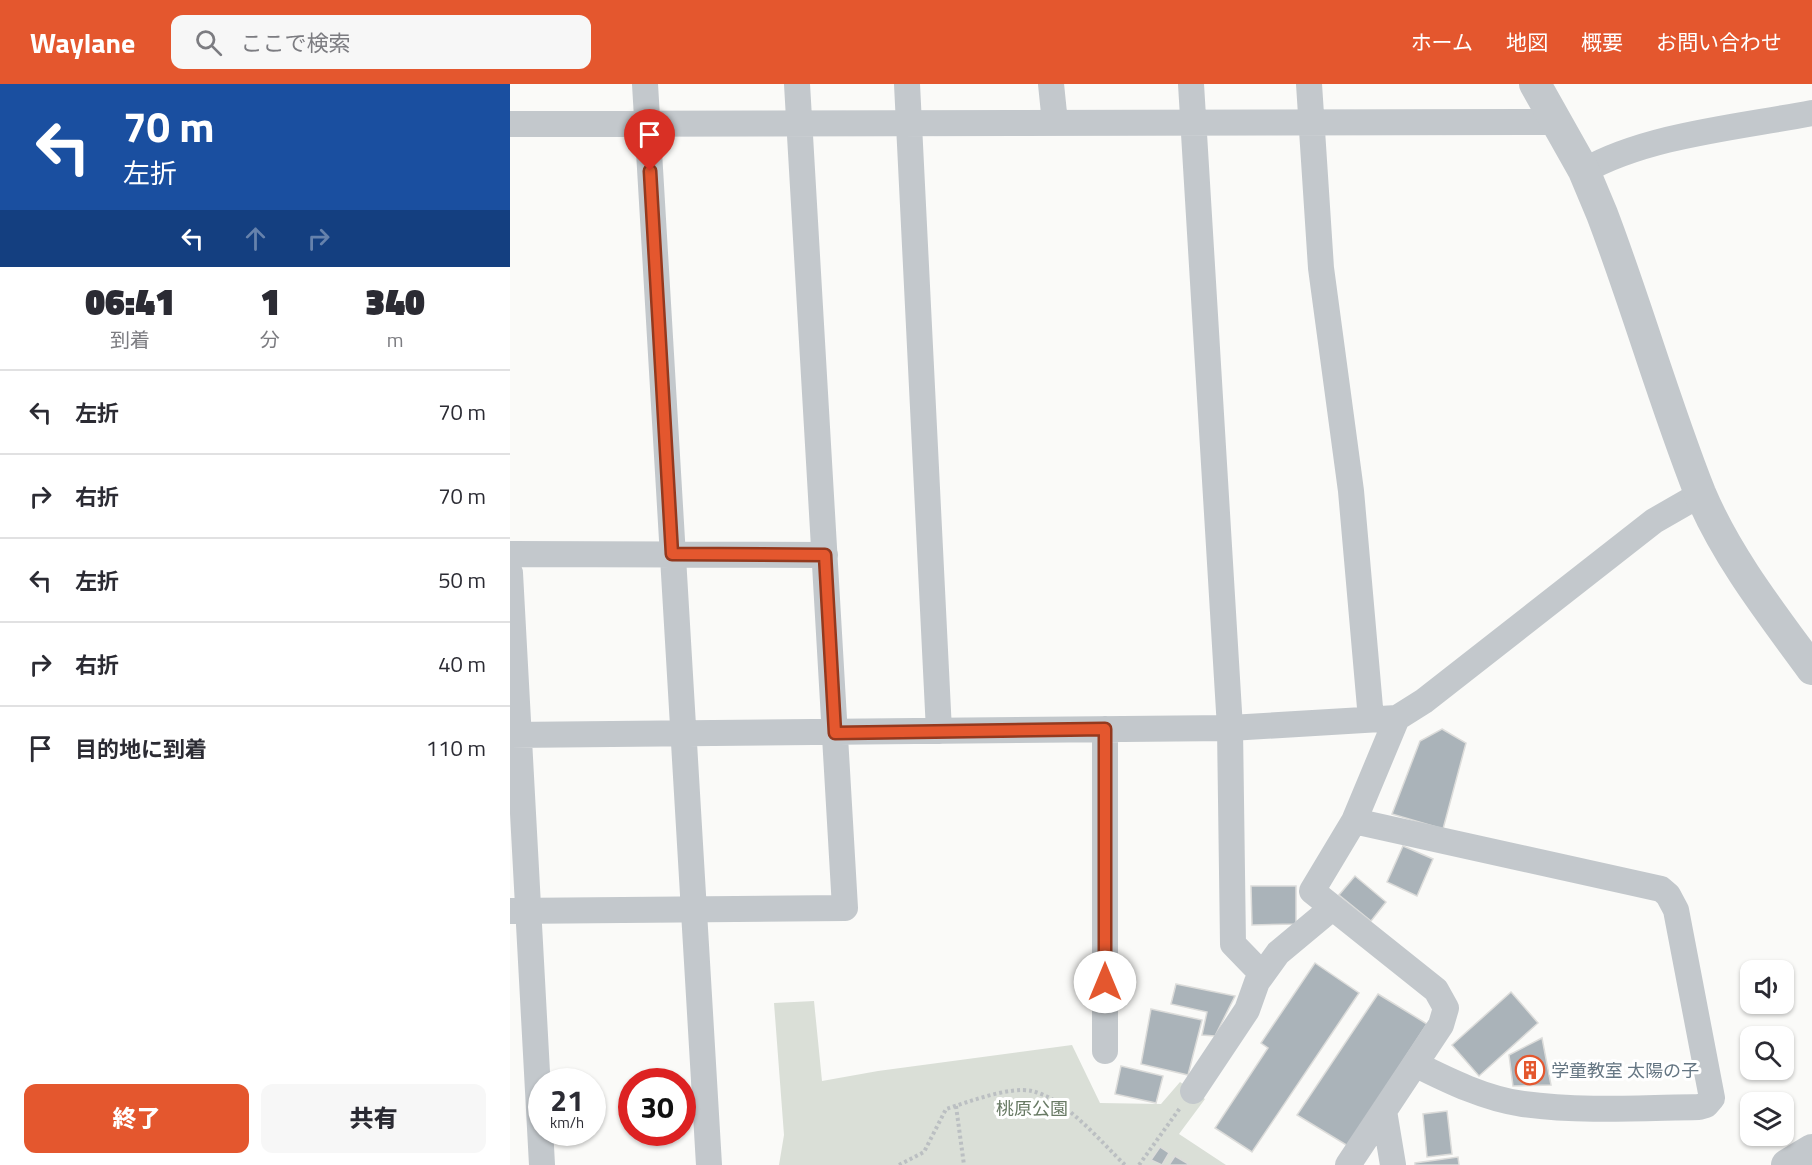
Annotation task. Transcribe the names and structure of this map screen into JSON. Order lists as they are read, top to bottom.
{
  "parks": ["桃原公園"],
  "places": {
    "building": ["学童教室 太陽の子"]
  },
  "page": {
    "header": "Waylane",
    "search": "ここで検索",
    "nav": [
      "ホーム",
      "地図",
      "概要",
      "お問い合わせ"
    ],
    "turn": ["70 m", "左折"],
    "eta": [
      "06:41",
      "到着",
      "1",
      "分",
      "340",
      "m"
    ],
    "list": [
      {
        "name": "左折",
        "value": "70 m"
      },
      {
        "name": "右折",
        "value": "70 m"
      },
      {
        "name": "左折",
        "value": "50 m"
      },
      {
        "name": "右折",
        "value": "40 m"
      },
      {
        "name": "目的地に到着",
        "value": "110 m"
      }
    ],
    "speed": "21 km/h",
    "limit": "30",
    "buttons": ["終了", "共有"]
  }
}
